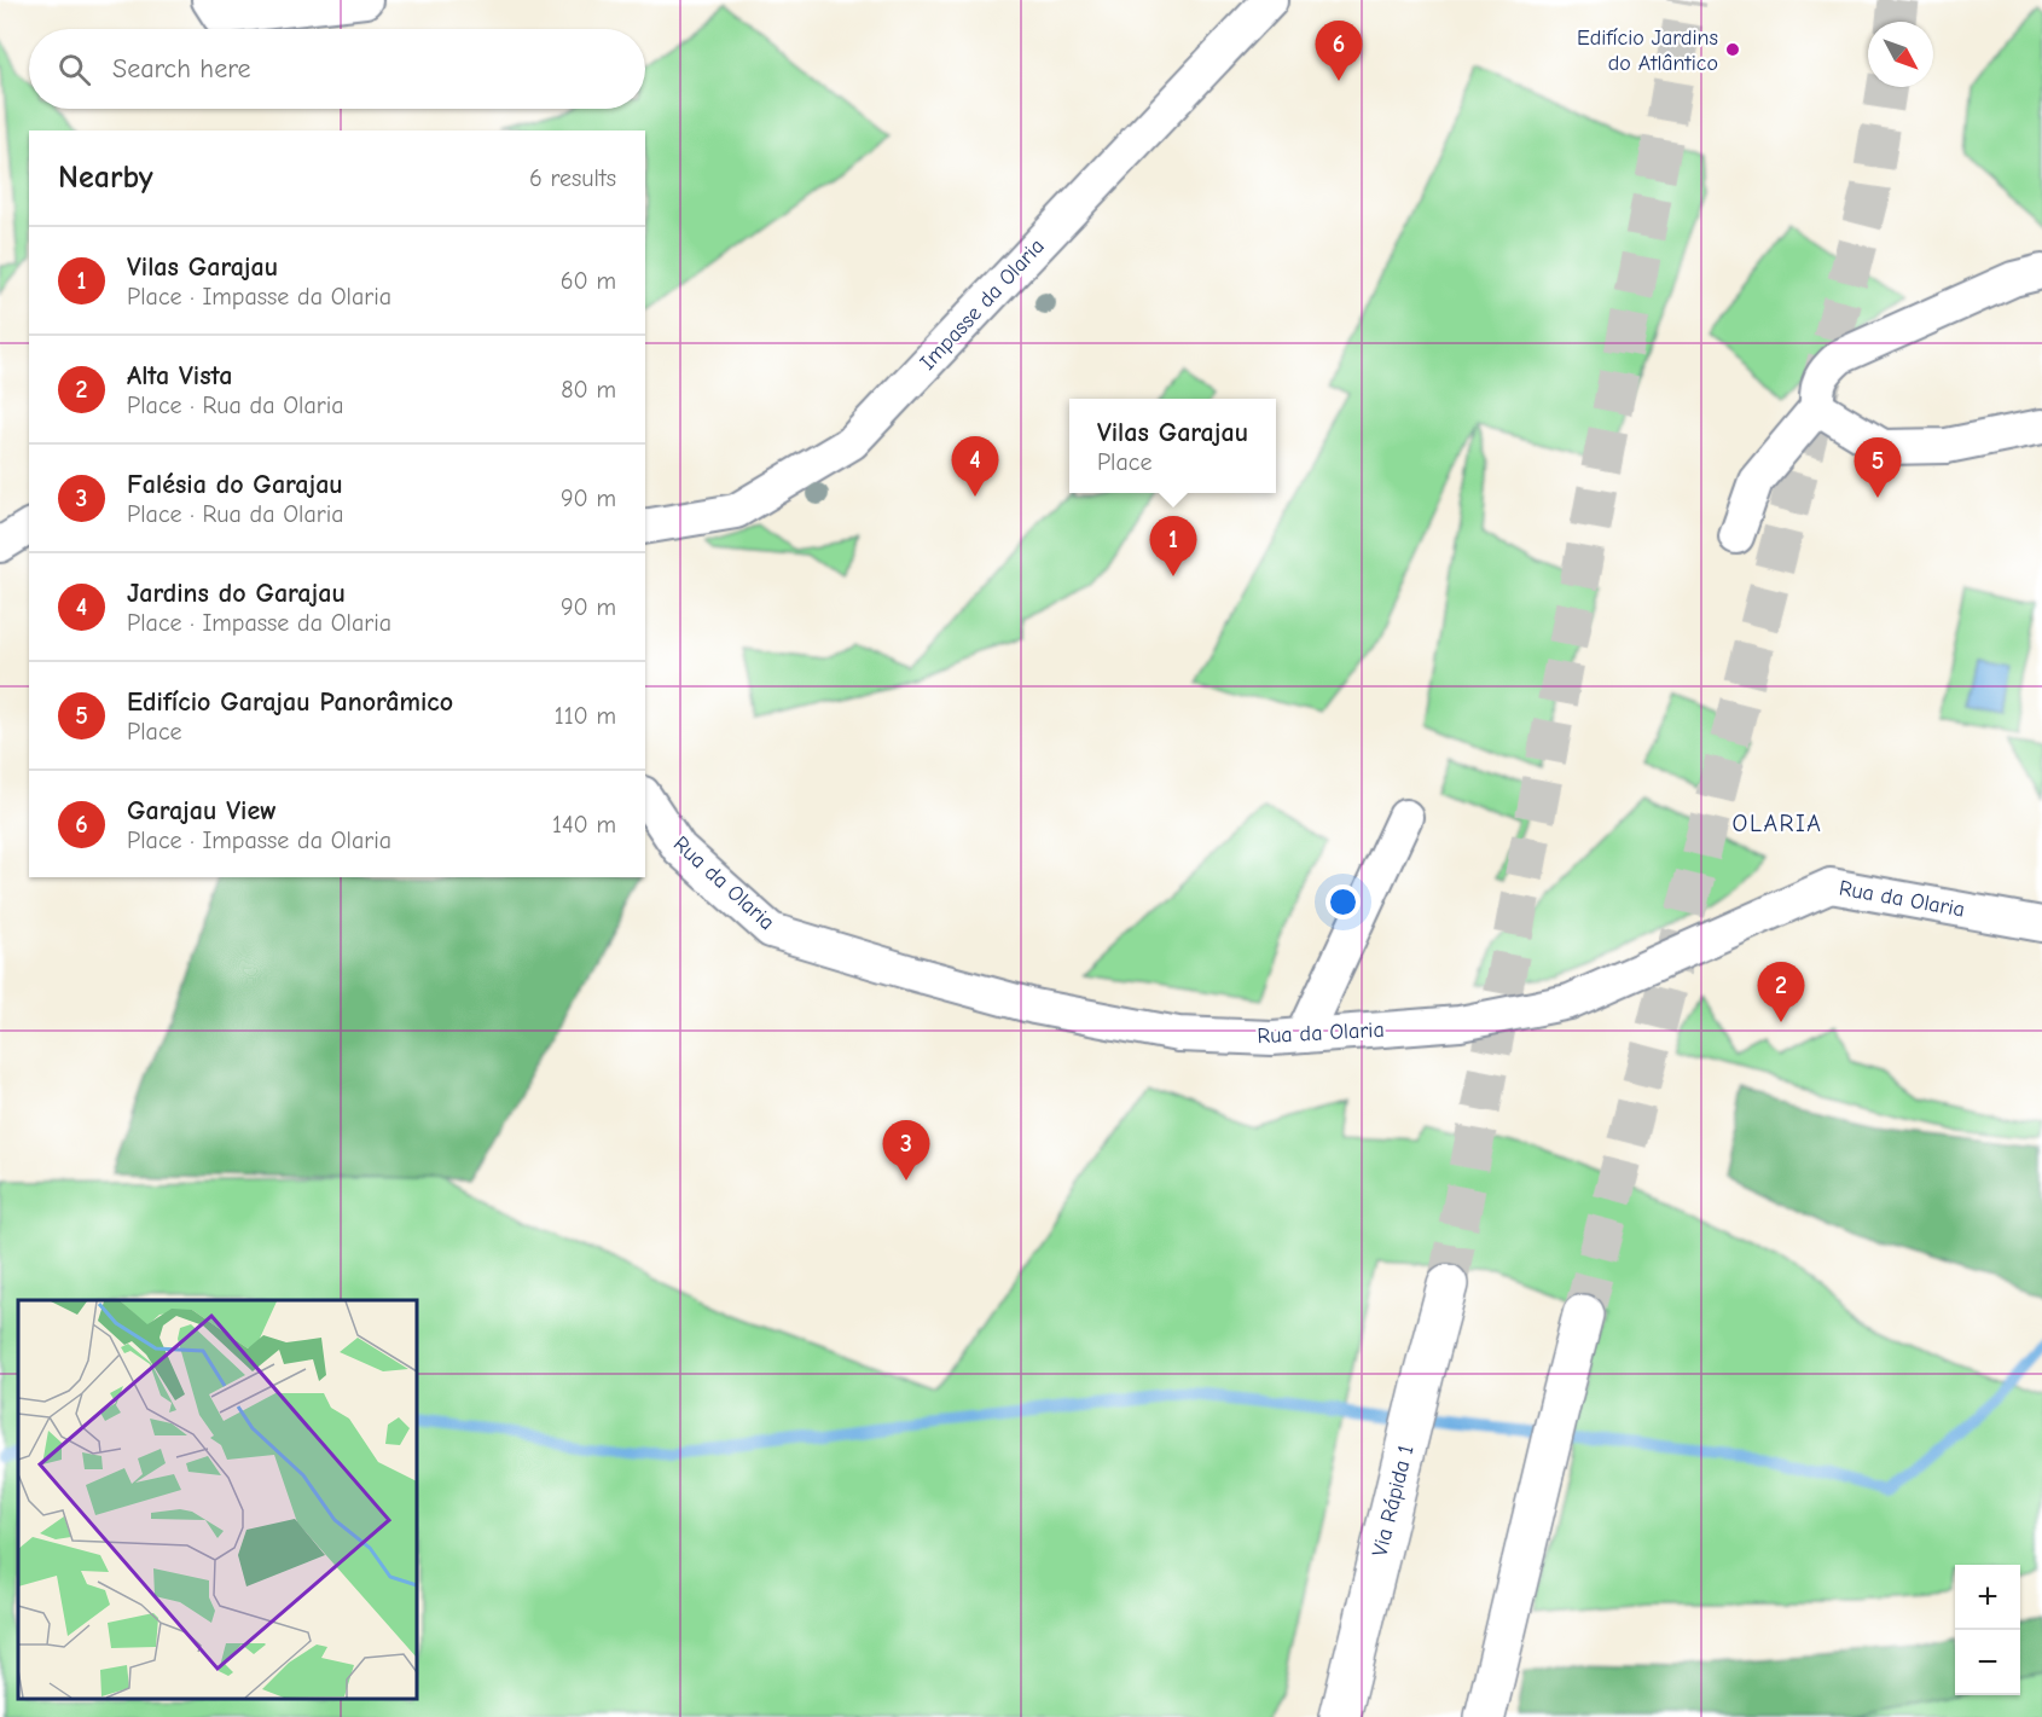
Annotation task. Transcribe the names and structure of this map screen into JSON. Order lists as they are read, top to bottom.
{
  "streets": {
    "highway": ["Via Rápida 1"],
    "street": ["Impasse da Olaria", "Rua da Olaria"]
  },
  "districts": ["OLARIA"],
  "places": ["Edifício Jardins do Atlântico"],
  "north": "bottom right",
  "page": {
    "pins": [
      "6",
      "4",
      "5",
      "1",
      "2",
      "3"
    ],
    "search": "Search here",
    "heading": ["Nearby", "6 results"],
    "list": [
      {
        "mark": "1",
        "name": "Vilas Garajau",
        "note": "Place · Impasse da Olaria",
        "value": "60 m"
      },
      {
        "mark": "2",
        "name": "Alta Vista",
        "note": "Place · Rua da Olaria",
        "value": "80 m"
      },
      {
        "mark": "3",
        "name": "Falésia do Garajau",
        "note": "Place · Rua da Olaria",
        "value": "90 m"
      },
      {
        "mark": "4",
        "name": "Jardins do Garajau",
        "note": "Place · Impasse da Olaria",
        "value": "90 m"
      },
      {
        "mark": "5",
        "name": "Edifício Garajau Panorâmico",
        "note": "Place",
        "value": "110 m"
      },
      {
        "mark": "6",
        "name": "Garajau View",
        "note": "Place · Impasse da Olaria",
        "value": "140 m"
      }
    ],
    "popup": ["Vilas Garajau", "Place"],
    "map_buttons": ["+", "−"]
  }
}
